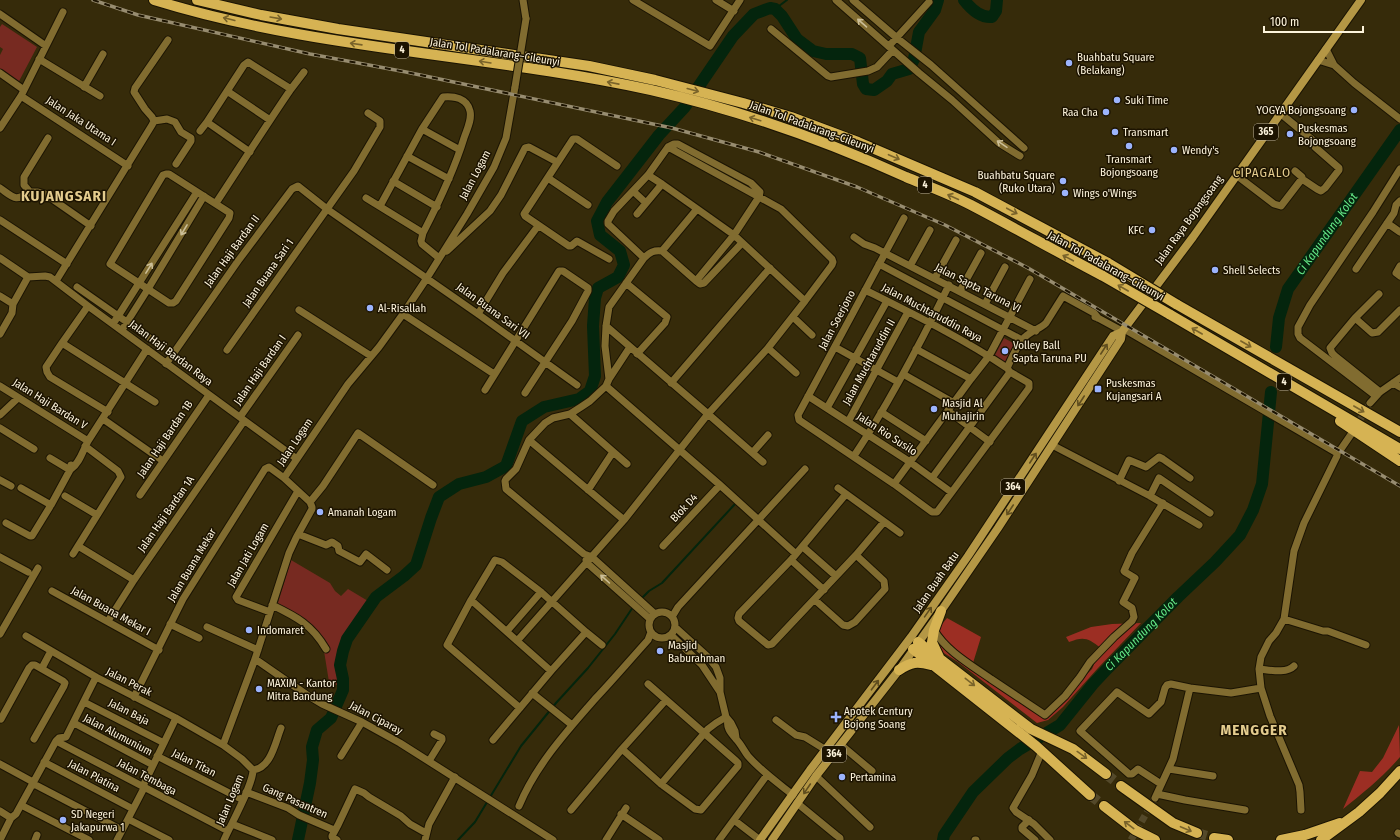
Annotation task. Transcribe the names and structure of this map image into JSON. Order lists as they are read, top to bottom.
{
  "streets": {
    "highway": ["4", "Jalan Tol Padalarang–Cileunyi"],
    "main road": [
      "365",
      "Jalan Raya Bojongsoang",
      "364",
      "Jalan Buah Batu"
    ],
    "street": [
      "Jalan Jaka Utama I",
      "Jalan Logam",
      "Jalan Haji Bardan II",
      "Jalan Buana Sari 1",
      "Jalan Sapta Taruna VI",
      "Jalan Buana Sari VII",
      "Jalan Muchtaruddin Raya",
      "Jalan Soerjono",
      "Jalan Haji Bardan Raya",
      "Jalan Muchtaruddin II",
      "Jalan Haji Bardan I",
      "Jalan Haji Bardan V",
      "Jalan Rio Susilo",
      "Jalan Haji Bardan 1B",
      "Blok D4",
      "Jalan Haji Bardan 1A",
      "Jalan Jati Logam",
      "Jalan Buana Mekar",
      "Jalan Buana Mekar I",
      "Jalan Perak",
      "Jalan Baja",
      "Jalan Ciparay",
      "Jalan Alumunium",
      "Jalan Titan",
      "Jalan Platina",
      "Jalan Tembaga",
      "Gang Pasantren"
    ]
  },
  "crossings": [
    ["Jalan Logam", "Jalan Buana Sari VII"],
    ["Jalan Logam", "Jalan Haji Bardan Raya"],
    ["Jalan Logam", "Jalan Jati Logam"],
    ["Jalan Logam", "Jalan Buana Mekar"],
    ["Jalan Logam", "Jalan Perak"],
    ["Jalan Logam", "Jalan Titan"],
    ["Jalan Logam", "Jalan Tembaga"],
    ["Jalan Logam", "Gang Pasantren"],
    ["Jalan Raya Bojongsoang", "Jalan Buah Batu"],
    ["Jalan Haji Bardan II", "Jalan Buana Sari 1"],
    ["Jalan Haji Bardan II", "Jalan Buana Sari VII"],
    ["Jalan Haji Bardan II", "Jalan Haji Bardan Raya"],
    ["Jalan Buana Sari 1", "Jalan Buana Sari VII"],
    ["Jalan Sapta Taruna VI", "Jalan Soerjono"],
    ["Jalan Muchtaruddin Raya", "Jalan Soerjono"],
    ["Jalan Muchtaruddin Raya", "Jalan Muchtaruddin II"],
    ["Jalan Muchtaruddin Raya", "Jalan Rio Susilo"],
    ["Jalan Soerjono", "Jalan Rio Susilo"],
    ["Jalan Haji Bardan Raya", "Jalan Haji Bardan I"],
    ["Jalan Haji Bardan Raya", "Jalan Haji Bardan 1B"],
    ["Jalan Haji Bardan Raya", "Jalan Haji Bardan 1A"],
    ["Jalan Muchtaruddin II", "Jalan Rio Susilo"],
    ["Jalan Haji Bardan I", "Jalan Haji Bardan 1A"],
    ["Jalan Haji Bardan 1A", "Jalan Buana Mekar I"],
    ["Jalan Buana Mekar", "Jalan Buana Mekar I"],
    ["Jalan Buana Mekar", "Jalan Perak"]
  ],
  "districts": ["CIPAGALO", "KUJANGSARI", "MENGGER"],
  "water": ["Ci Kapundung Kolot"],
  "places": {
    "other": [
      "Buahbatu Square (Belakang)",
      "Suki Time",
      "YOGYA Bojongsoang",
      "Raa Cha",
      "Transmart",
      "Puskesmas Bojongsoang",
      "Transmart Bojongsoang",
      "Wendy's",
      "Buahbatu Square (Ruko Utara)",
      "Wings o'Wings",
      "KFC",
      "Shell Selects",
      "Al-Risallah",
      "Volley Ball Sapta Taruna PU",
      "Masjid Al Muhajirin",
      "Amanah Logam",
      "Indomaret",
      "Masjid Baburahman",
      "MAXIM - Kantor Mitra Bandung",
      "Pertamina",
      "SD Negeri Jakapurwa 1"
    ],
    "transit": ["Puskesmas Kujangsari A"],
    "health": ["Apotek Century Bojong Soang"]
  },
  "scale_bar": "100 m"
}
